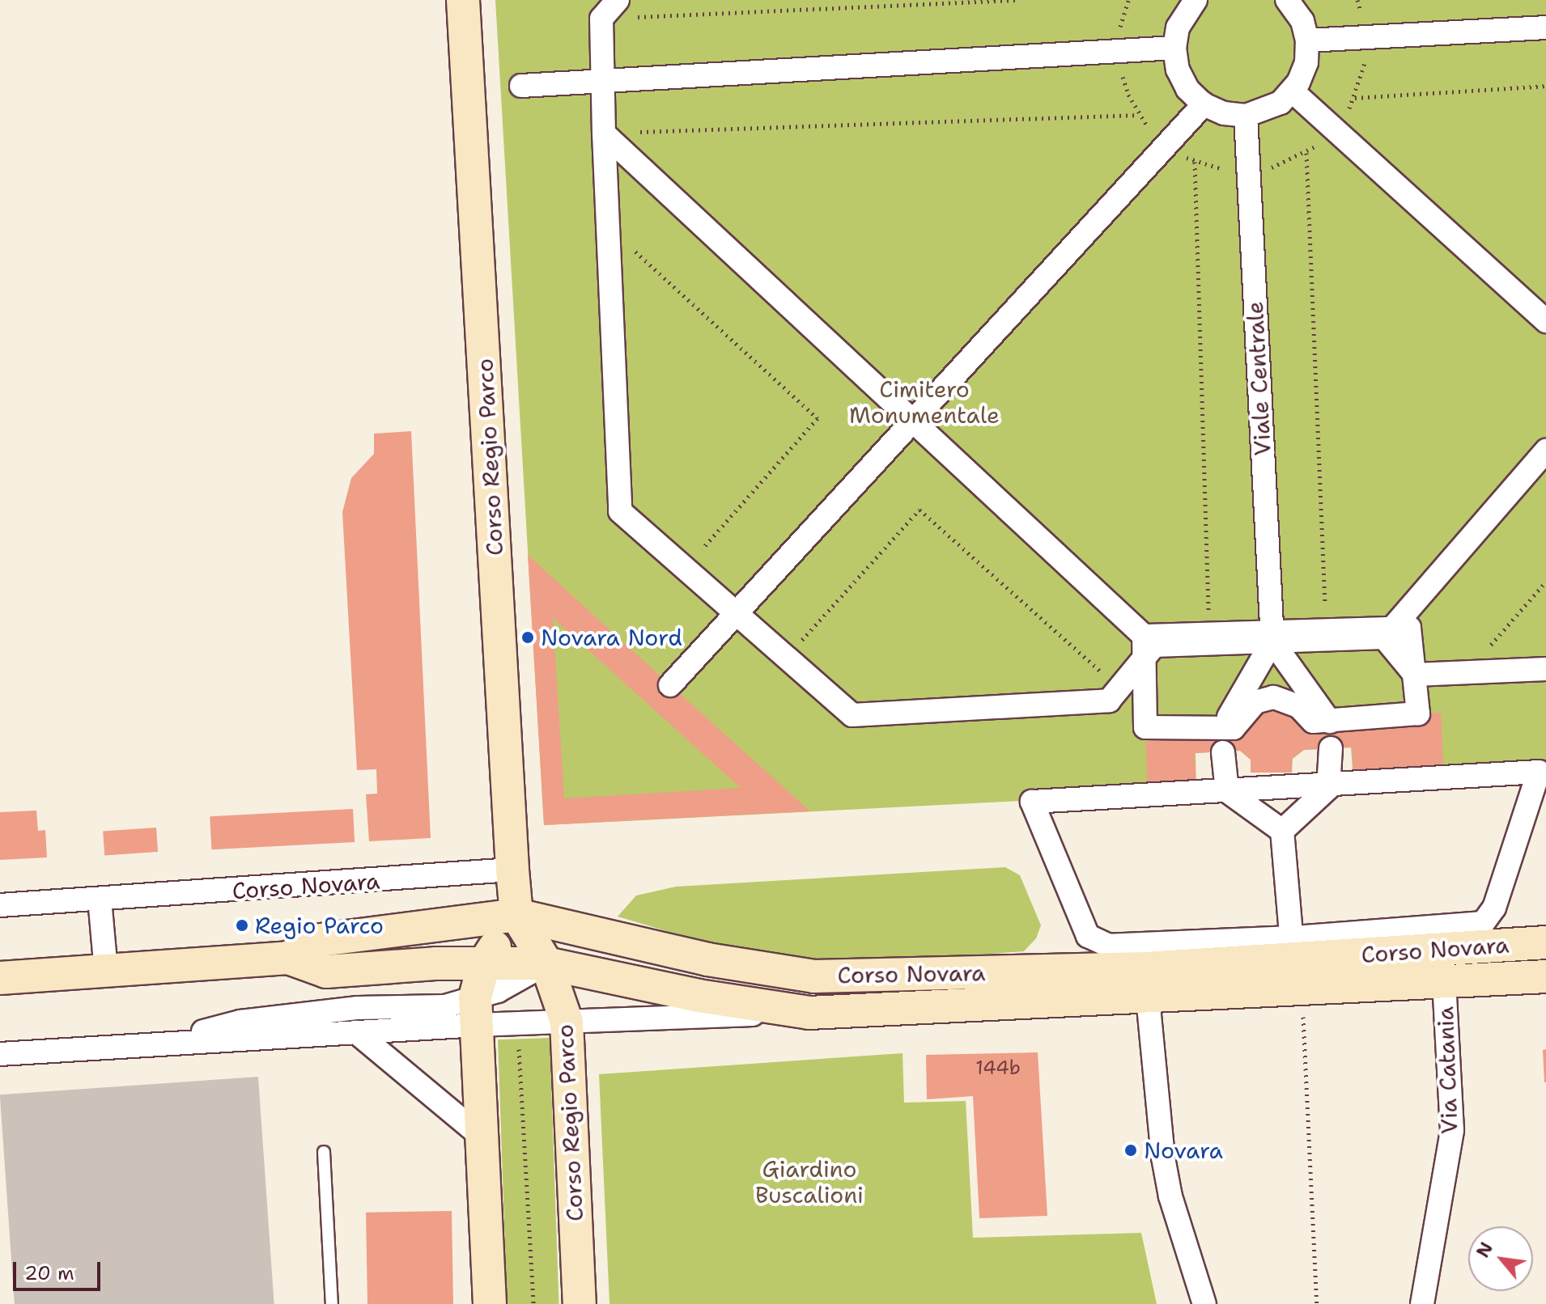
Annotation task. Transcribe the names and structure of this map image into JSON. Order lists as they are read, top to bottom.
{
  "streets": {
    "main road": ["Corso Regio Parco", "Corso Novara"],
    "street": ["Viale Centrale", "Via Catania"]
  },
  "crossings": [
    ["Corso Regio Parco", "Corso Novara"],
    ["Corso Novara", "Via Catania"]
  ],
  "parks": ["Cimitero Monumentale", "Giardino Buscalioni"],
  "places": ["Novara Nord", "Regio Parco", "Novara"],
  "house_numbers": ["144b"],
  "scale_bar": "20 m",
  "north": "top left"
}
